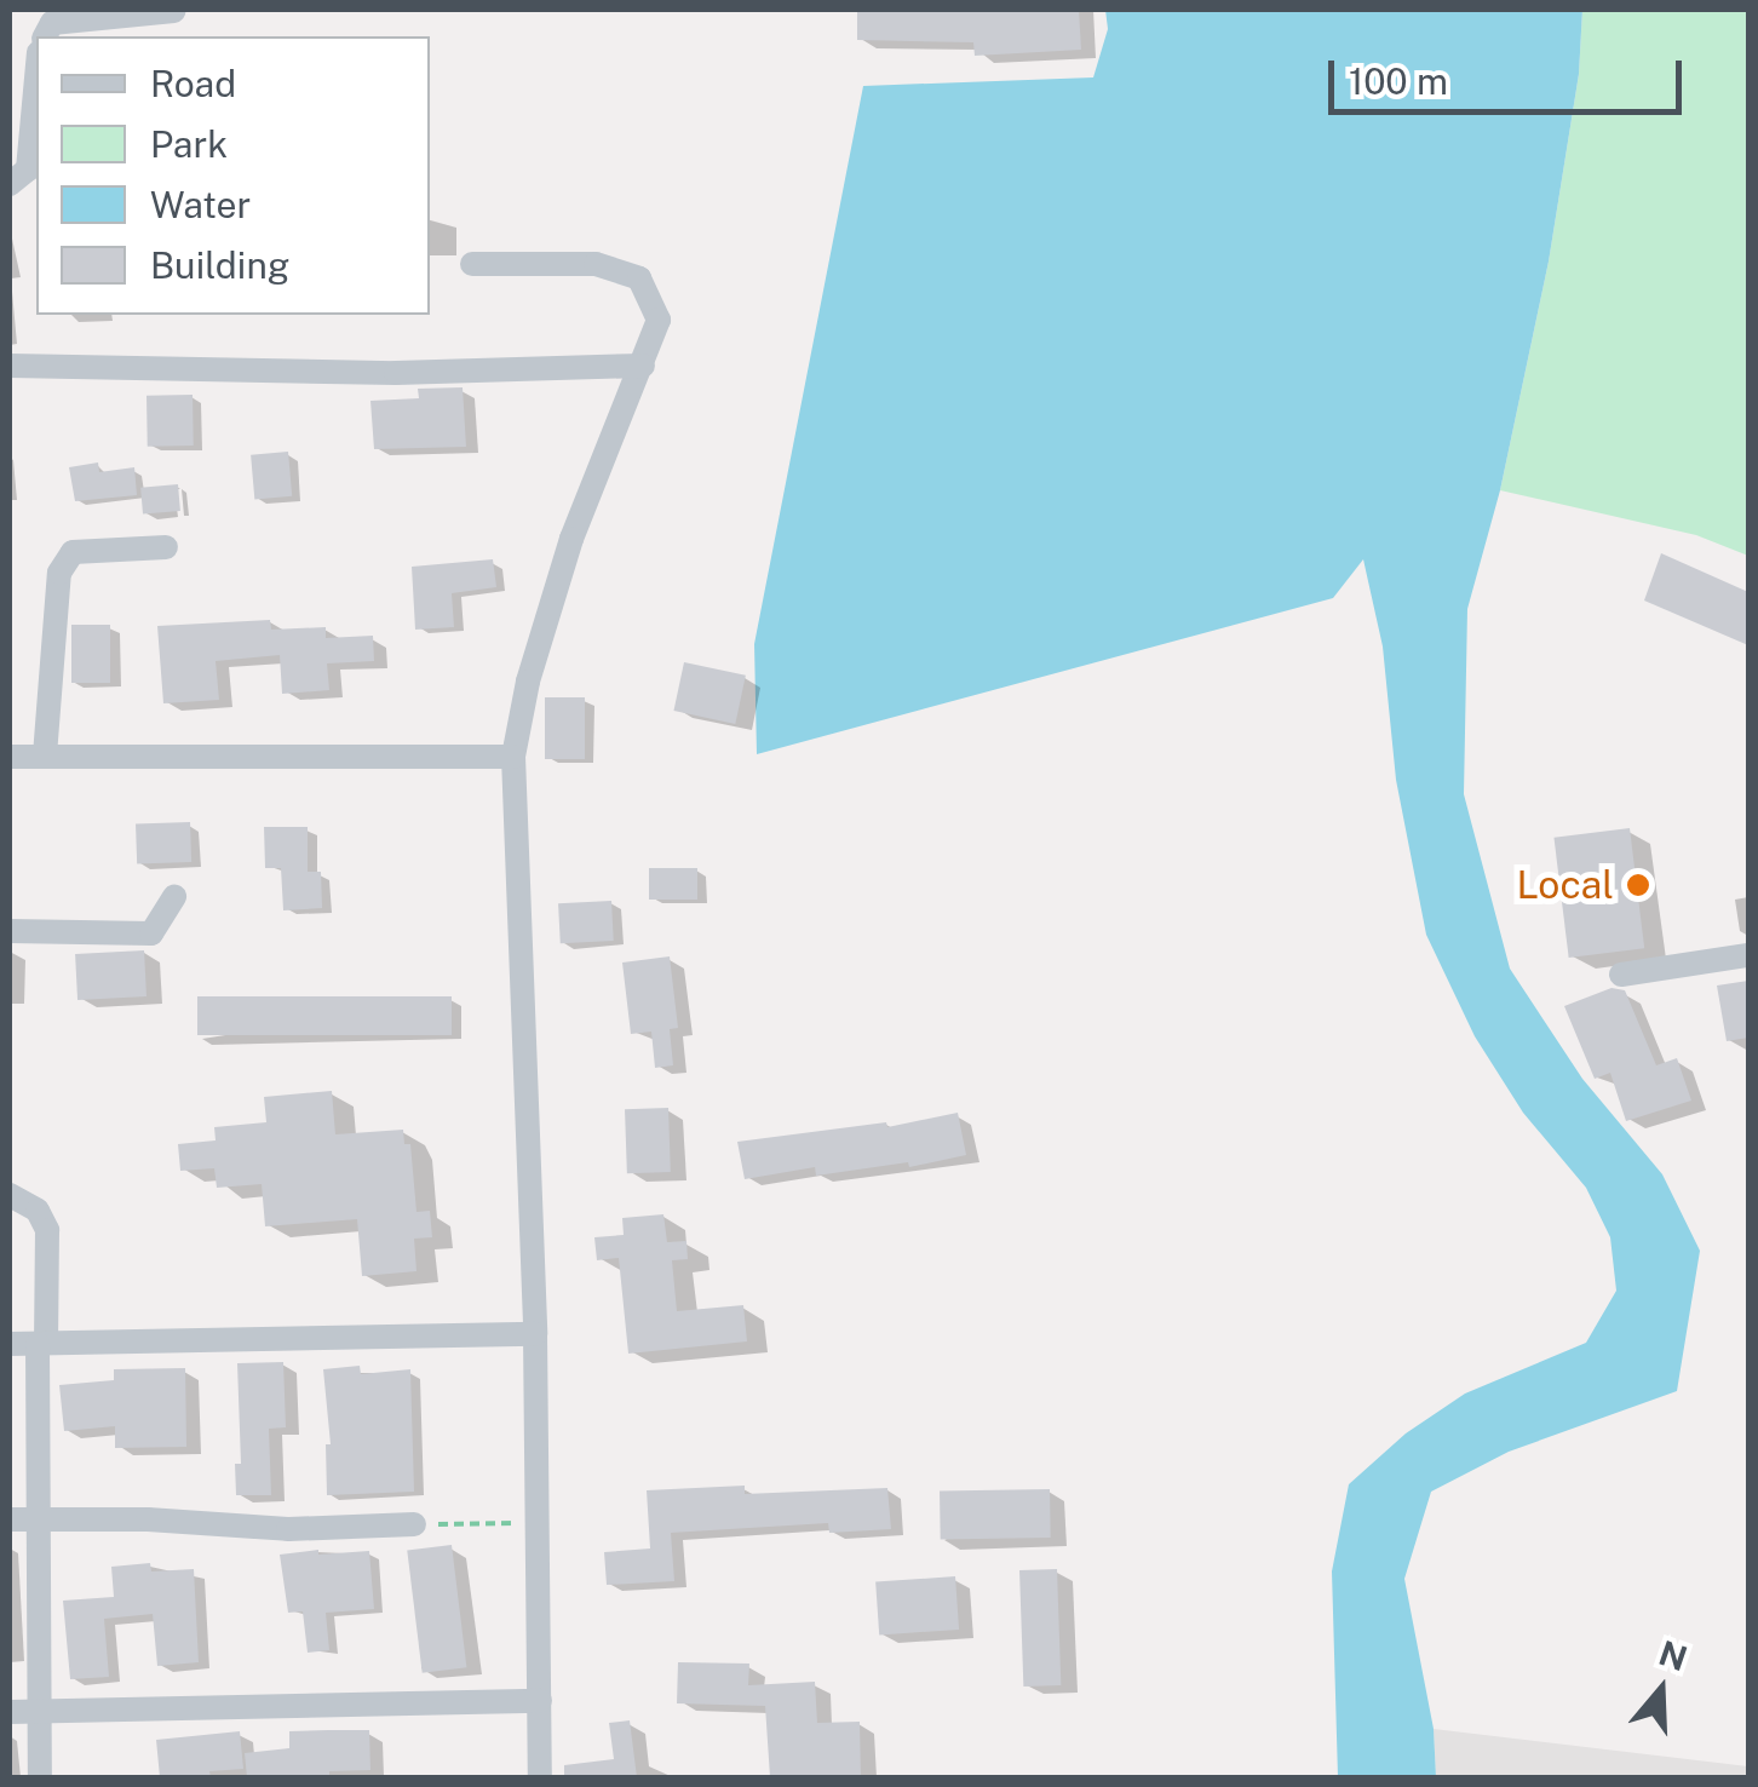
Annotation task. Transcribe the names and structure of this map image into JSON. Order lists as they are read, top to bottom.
{
  "places": ["Local"],
  "legend": [
    "Road",
    "Park",
    "Water",
    "Building"
  ],
  "scale_bar": "100 m",
  "north": "top"
}
